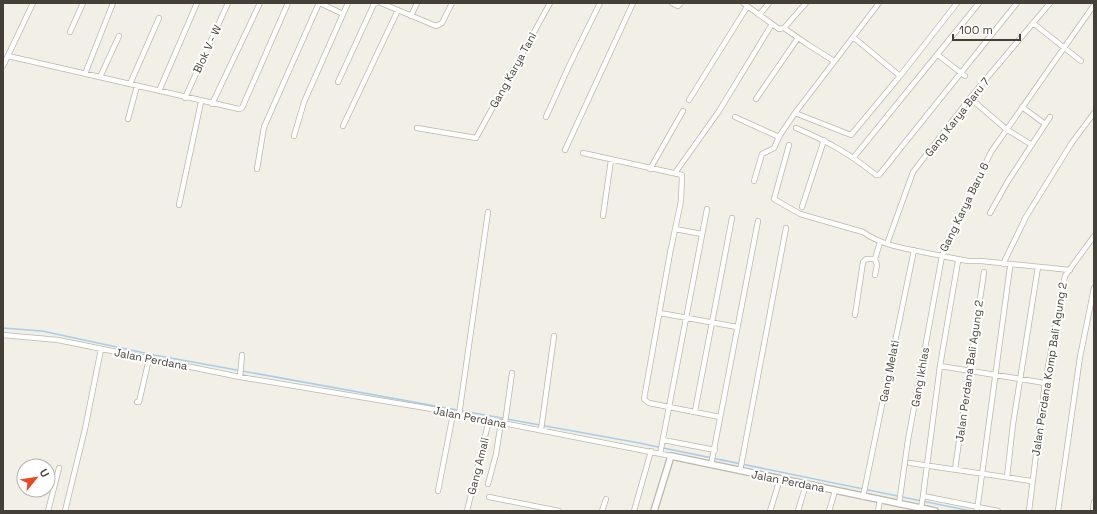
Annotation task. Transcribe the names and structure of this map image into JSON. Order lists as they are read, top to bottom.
{
  "streets": {
    "street": [
      "Blok V - W",
      "Gang Karya Tani",
      "Gang Karya Baru 7",
      "Gang Karya Baru 6",
      "Jalan Perdana",
      "Jalan Perdana Komp Bali Agung 2",
      "Gang Melati",
      "Jalan Perdana Bali Agung 2",
      "Gang Ikhlas",
      "Gang Amali"
    ]
  },
  "crossings": [
    ["Gang Karya Baru 7", "Gang Karya Baru 6"],
    ["Gang Karya Baru 6", "Gang Melati"],
    ["Gang Karya Baru 6", "Gang Ikhlas"],
    ["Jalan Perdana", "Gang Melati"],
    ["Jalan Perdana", "Gang Ikhlas"],
    ["Jalan Perdana", "Gang Amali"]
  ],
  "scale_bar": "100 m",
  "north": "top right"
}
